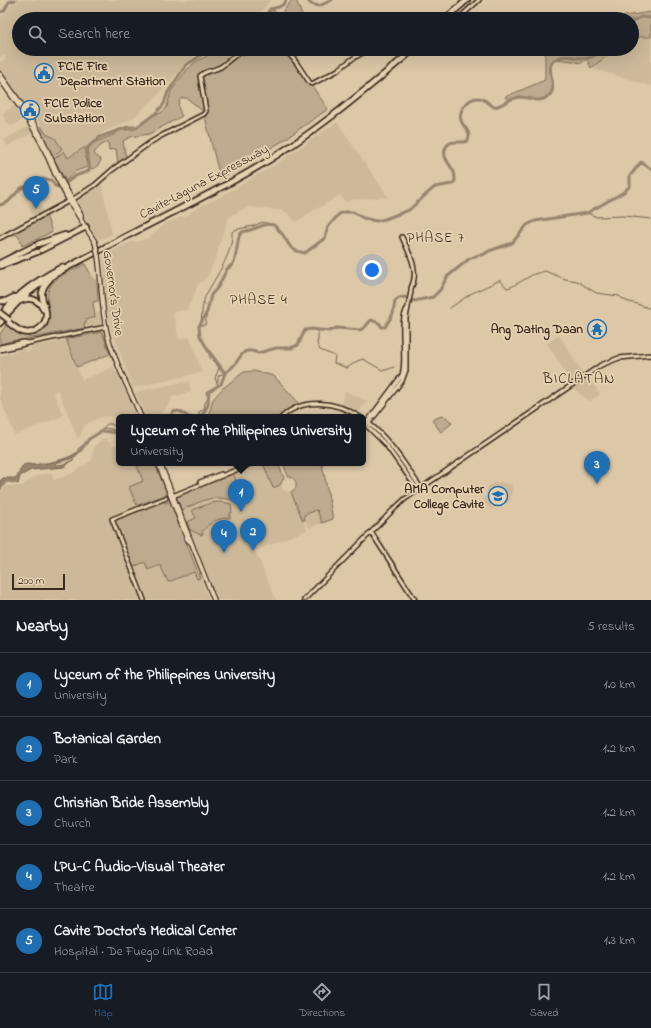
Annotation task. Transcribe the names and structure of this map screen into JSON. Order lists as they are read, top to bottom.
{
  "streets": {
    "highway": ["Cavite–Laguna Expressway"],
    "main road": ["Governor's Drive"]
  },
  "districts": ["PHASE 7", "PHASE 4", "BICLATAN"],
  "places": {
    "public building": ["FCIE Fire Department Station", "FCIE Police Substation"],
    "temple": ["Ang Dating Daan"],
    "school or university": ["AMA Computer College Cavite"]
  },
  "scale_bar": "200 m",
  "page": {
    "search": "Search here",
    "pins": [
      "5",
      "3",
      "1",
      "2",
      "4"
    ],
    "popup": ["Lyceum of the Philippines University", "University"],
    "scale": "200 m",
    "heading": ["Nearby", "5 results"],
    "list": [
      {
        "mark": "1",
        "name": "Lyceum of the Philippines University",
        "note": "University",
        "value": "1.0 km"
      },
      {
        "mark": "2",
        "name": "Botanical Garden",
        "note": "Park",
        "value": "1.2 km"
      },
      {
        "mark": "3",
        "name": "Christian Bride Assembly",
        "note": "Church",
        "value": "1.2 km"
      },
      {
        "mark": "4",
        "name": "LPU-C Audio-Visual Theater",
        "note": "Theatre",
        "value": "1.2 km"
      },
      {
        "mark": "5",
        "name": "Cavite Doctor's Medical Center",
        "note": "Hospital · De Fuego Link Road",
        "value": "1.3 km"
      }
    ],
    "nav": ["Map", "Directions", "Saved"]
  }
}
